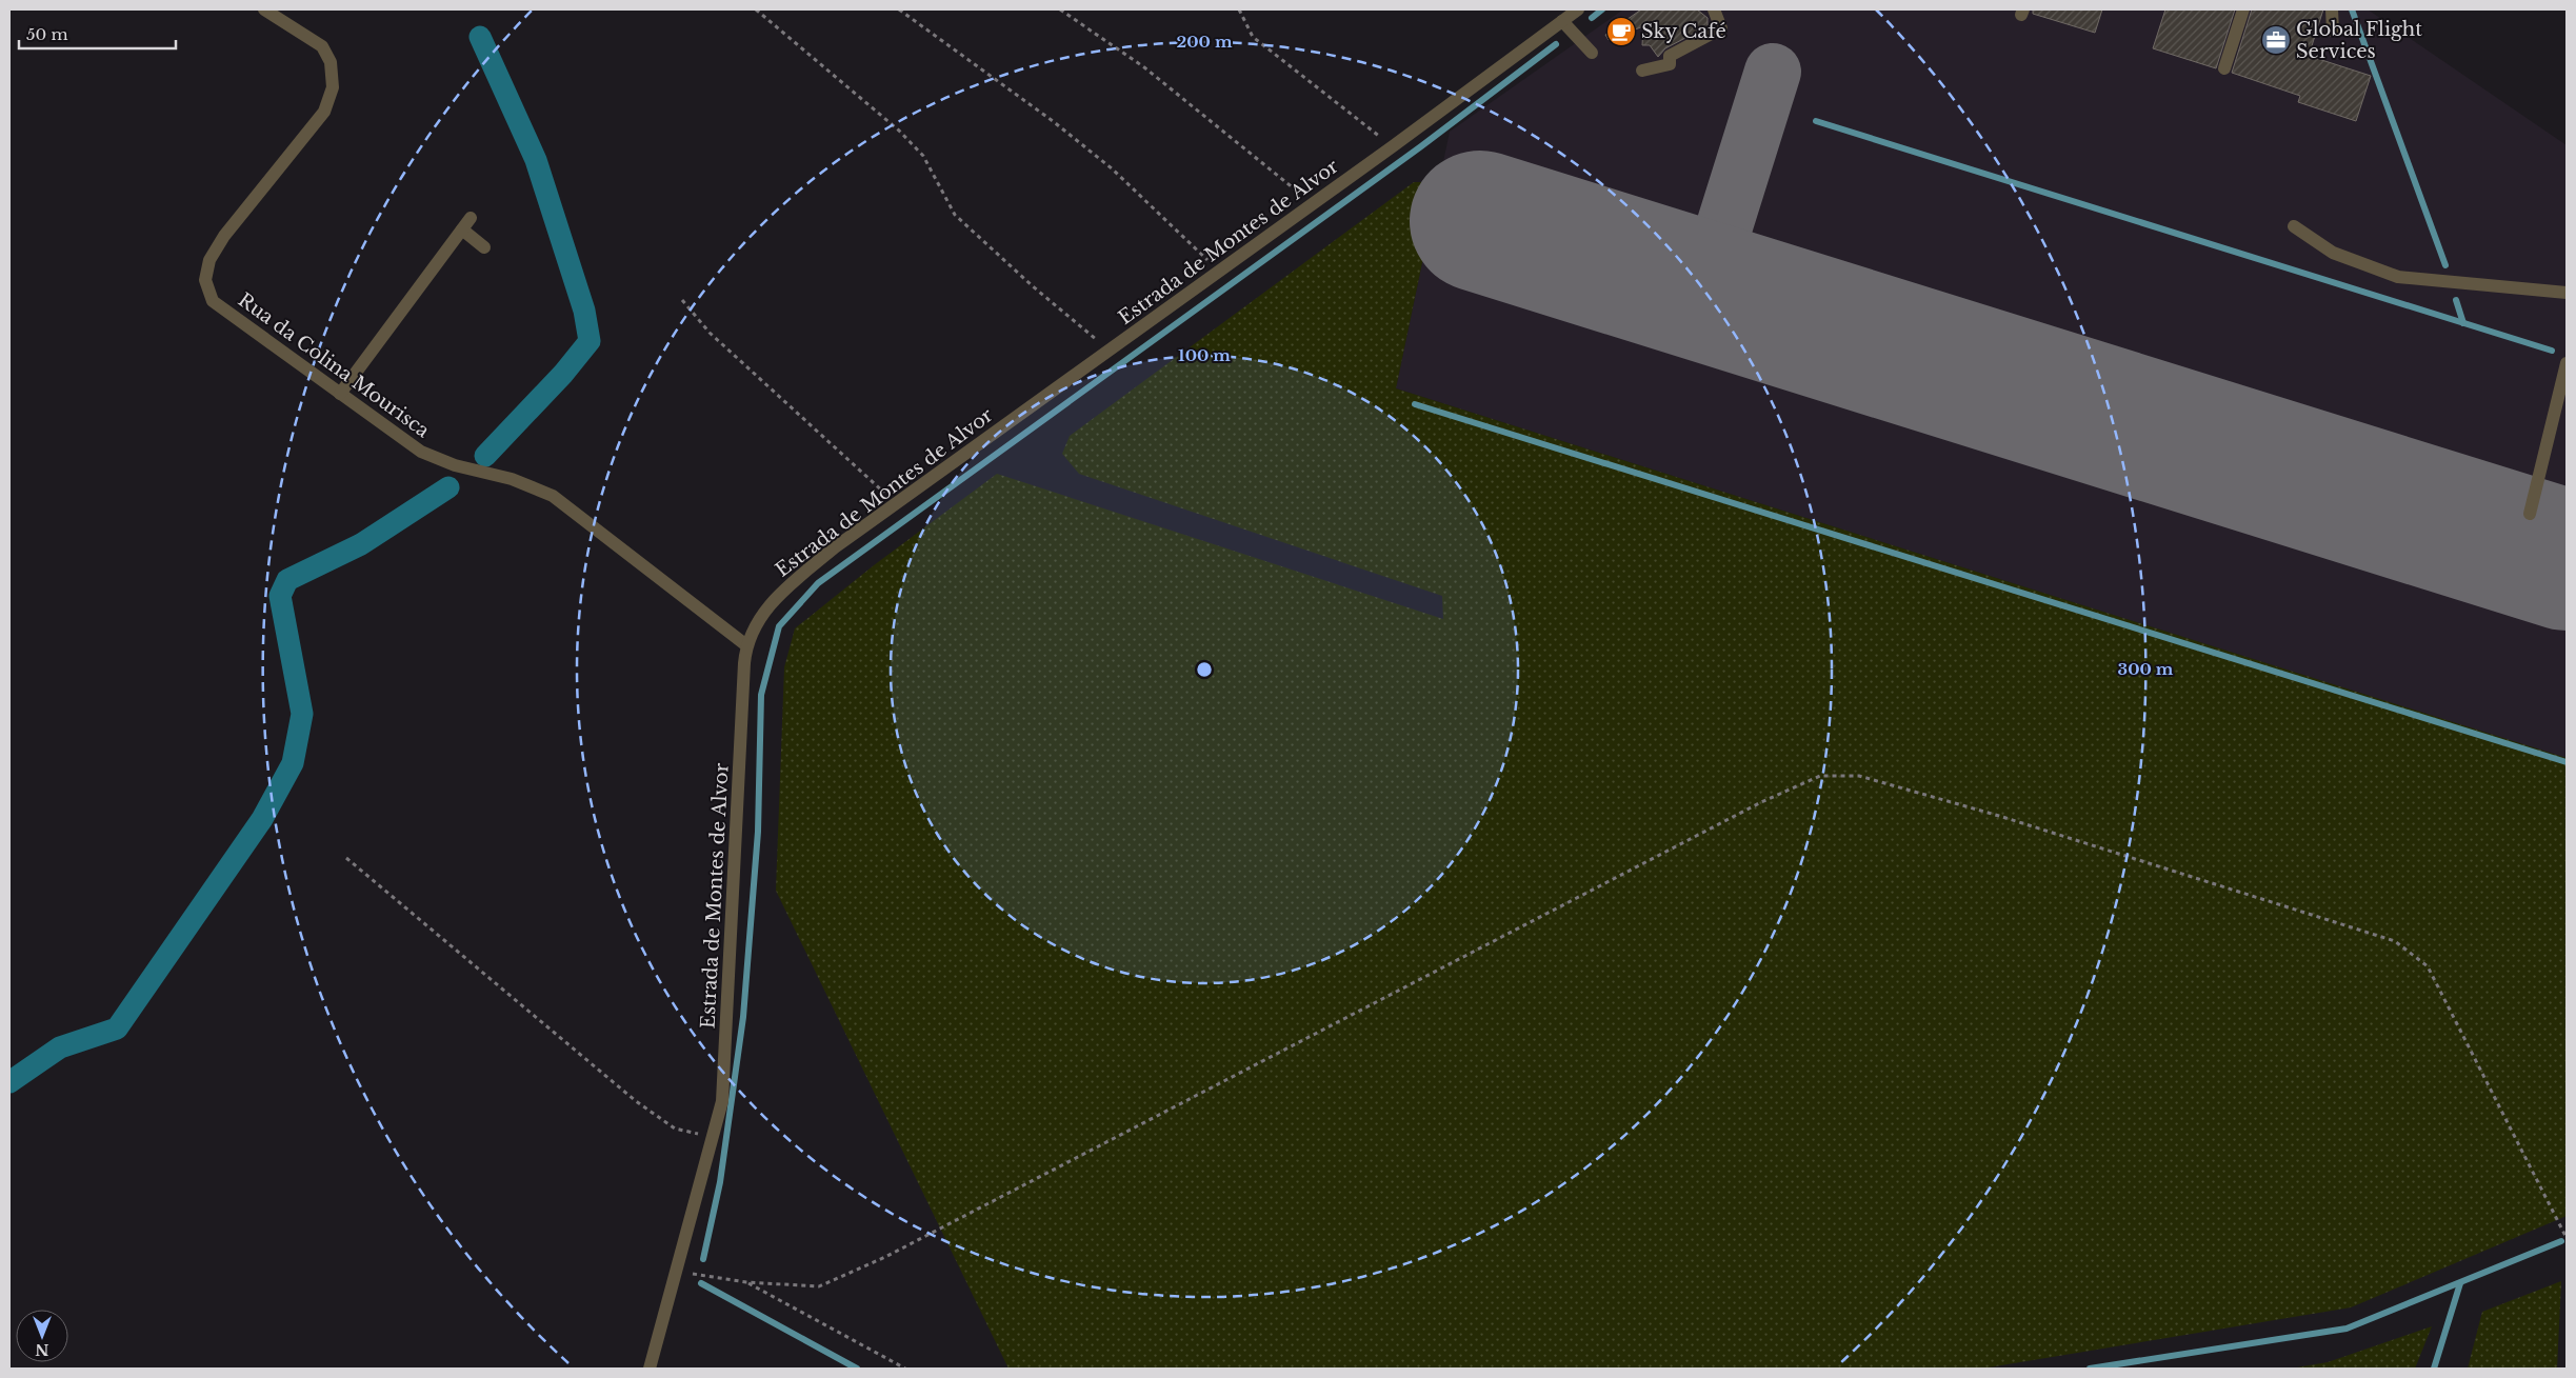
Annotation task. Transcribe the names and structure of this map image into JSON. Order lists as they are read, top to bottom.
{
  "streets": {
    "street": ["Estrada de Montes de Alvor", "Rua da Colina Mourisca"]
  },
  "crossings": [
    ["Estrada de Montes de Alvor", "Rua da Colina Mourisca"]
  ],
  "places": {
    "cafe": ["Sky Café"],
    "office": ["Global Flight Services"]
  },
  "scale_bar": "50 m",
  "north": "bottom",
  "rings": ["200 m", "100 m", "300 m"]
}
